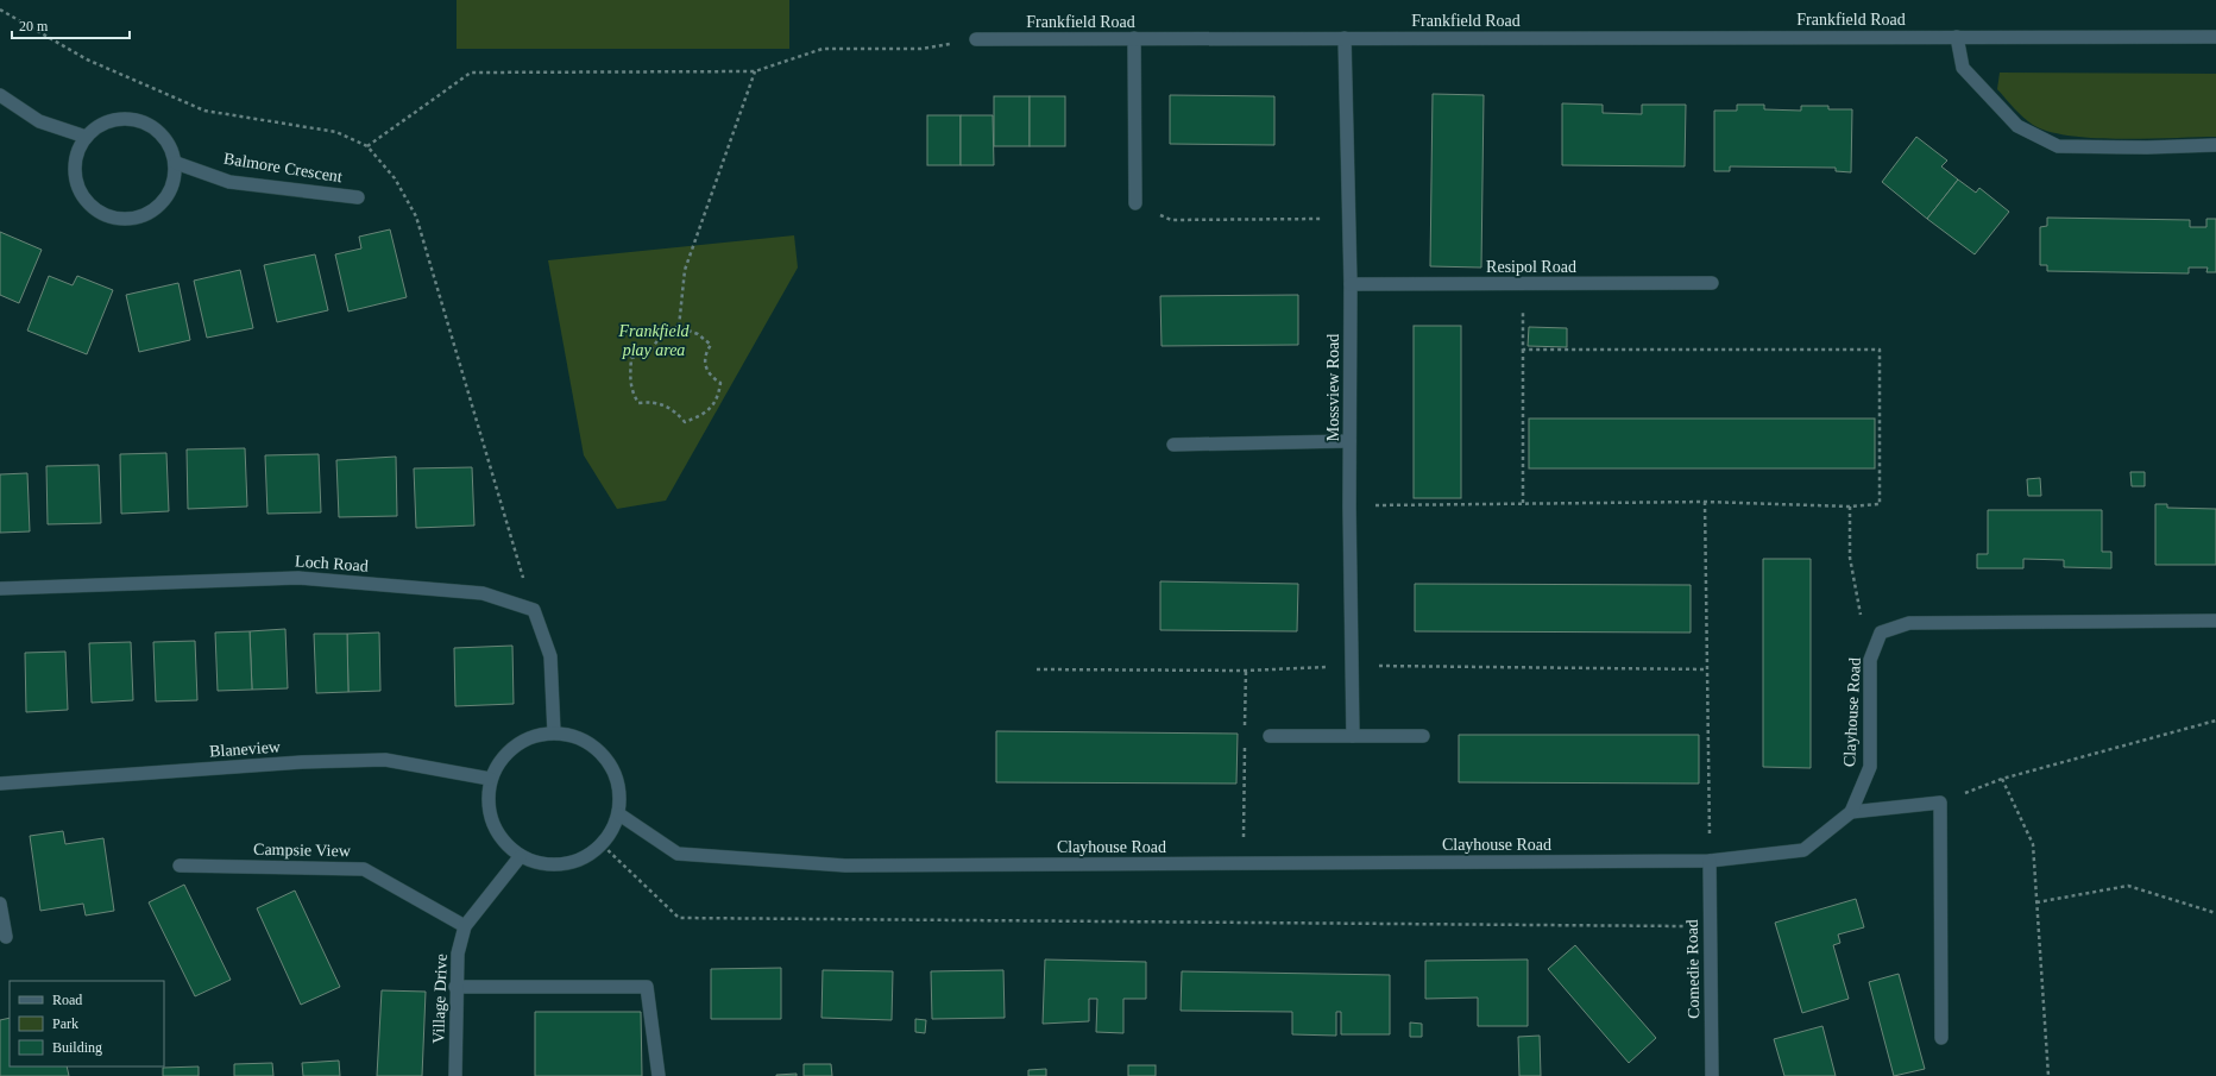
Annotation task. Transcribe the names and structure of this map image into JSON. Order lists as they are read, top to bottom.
{
  "streets": {
    "street": [
      "Frankfield Road",
      "Balmore Crescent",
      "Resipol Road",
      "Mossview Road",
      "Loch Road",
      "Clayhouse Road",
      "Blaneview",
      "Campsie View",
      "Comedie Road",
      "Village Drive"
    ]
  },
  "crossings": [
    ["Frankfield Road", "Mossview Road"],
    ["Resipol Road", "Mossview Road"],
    ["Clayhouse Road", "Blaneview"],
    ["Clayhouse Road", "Comedie Road"],
    ["Clayhouse Road", "Village Drive"],
    ["Blaneview", "Village Drive"],
    ["Campsie View", "Village Drive"]
  ],
  "parks": ["Frankfield play area"],
  "legend": ["Road", "Park", "Building"],
  "scale_bar": "20 m"
}
